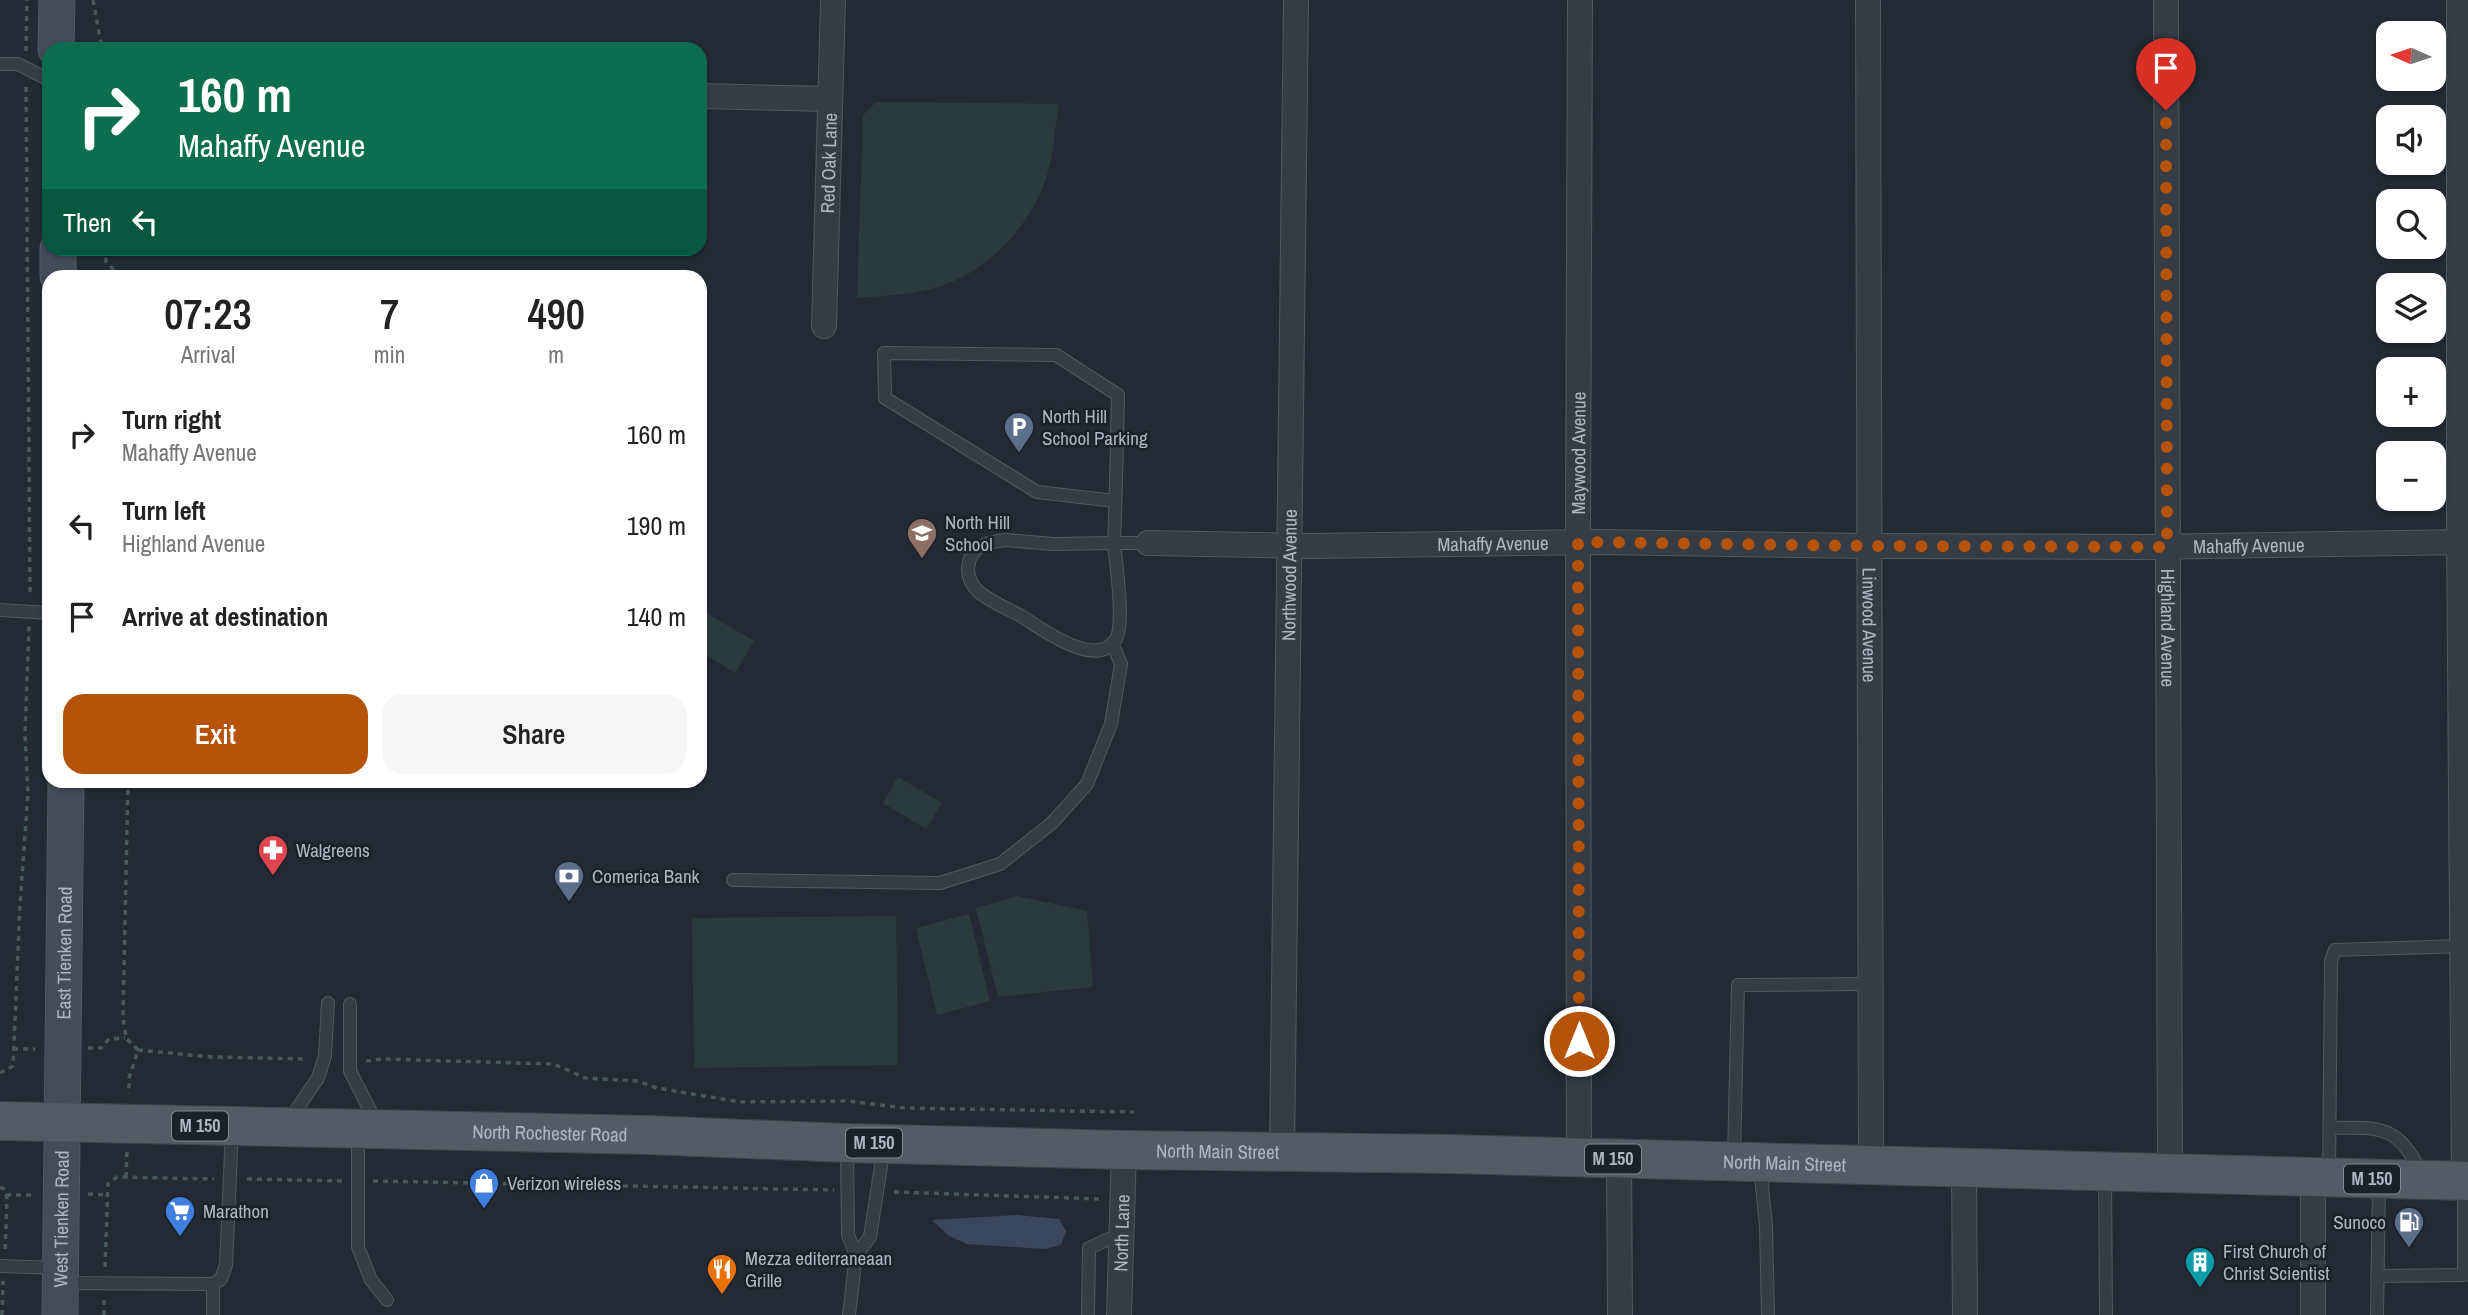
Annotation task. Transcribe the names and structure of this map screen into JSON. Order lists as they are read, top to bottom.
{
  "streets": {
    "main road": [
      "East Tienken Road",
      "M 150",
      "North Rochester Road",
      "North Main Street",
      "West Tienken Road"
    ],
    "street": [
      "Red Oak Lane",
      "Maywood Avenue",
      "Mahaffy Avenue",
      "Northwood Avenue",
      "Linwood Avenue",
      "Highland Avenue",
      "North Lane"
    ]
  },
  "crossings": [
    ["Maywood Avenue", "Mahaffy Avenue"],
    ["Maywood Avenue", "North Main Street"],
    ["Mahaffy Avenue", "Northwood Avenue"],
    ["Mahaffy Avenue", "Linwood Avenue"],
    ["Mahaffy Avenue", "Highland Avenue"],
    ["Northwood Avenue", "North Main Street"],
    ["Linwood Avenue", "North Main Street"],
    ["Highland Avenue", "North Main Street"],
    ["East Tienken Road", "North Rochester Road"],
    ["East Tienken Road", "West Tienken Road"],
    ["North Rochester Road", "North Main Street"],
    ["North Rochester Road", "West Tienken Road"],
    ["North Rochester Road", "North Lane"],
    ["North Main Street", "North Lane"]
  ],
  "places": {
    "parking": ["North Hill School Parking"],
    "school or university": ["North Hill School"],
    "pharmacy": ["Walgreens"],
    "bank": ["Comerica Bank"],
    "shop": ["Verizon wireless"],
    "supermarket": ["Marathon"],
    "fuel station": ["Sunoco"],
    "building": ["First Church of Christ Scientist"],
    "restaurant": ["Mezza editerraneaan Grille"]
  },
  "north": "left",
  "page": {
    "map_buttons": ["+", "−"],
    "turn": ["160 m", "Mahaffy Avenue"],
    "then": "Then",
    "eta": [
      "07:23",
      "Arrival",
      "7",
      "min",
      "490",
      "m"
    ],
    "list": [
      {
        "name": "Turn right",
        "note": "Mahaffy Avenue",
        "value": "160 m"
      },
      {
        "name": "Turn left",
        "note": "Highland Avenue",
        "value": "190 m"
      },
      {
        "name": "Arrive at destination",
        "value": "140 m"
      }
    ],
    "buttons": ["Exit", "Share"]
  }
}
